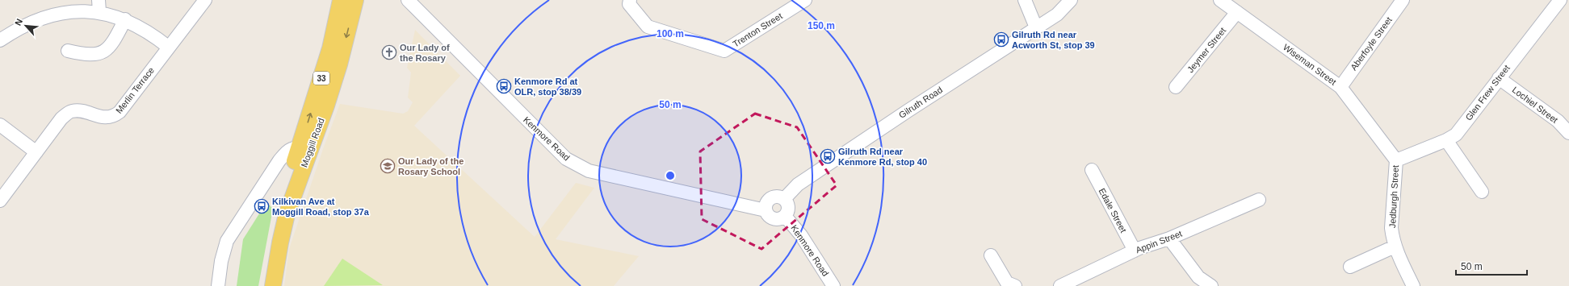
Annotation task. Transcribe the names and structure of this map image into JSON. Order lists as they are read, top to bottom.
{
  "streets": {
    "main road": ["33", "Moggill Road"],
    "street": [
      "Trenton Street",
      "Aberfoyle Street",
      "Jeymer Street",
      "Wiseman Street",
      "Merlin Terrace",
      "Glen Frew Street",
      "Gilruth Road",
      "Lochiel Street",
      "Kenmore Road",
      "Jedburgh Street",
      "Edale Street",
      "Appin Street"
    ]
  },
  "crossings": [
    ["Aberfoyle Street", "Wiseman Street"],
    ["Jeymer Street", "Wiseman Street"],
    ["Wiseman Street", "Glen Frew Street"],
    ["Wiseman Street", "Jedburgh Street"],
    ["Glen Frew Street", "Lochiel Street"],
    ["Glen Frew Street", "Jedburgh Street"],
    ["Gilruth Road", "Kenmore Road"],
    ["Edale Street", "Appin Street"]
  ],
  "places": {
    "bus stop": [
      "Gilruth Rd near Acworth St, stop 39",
      "Kenmore Rd at OLR, stop 38/39",
      "Gilruth Rd near Kenmore Rd, stop 40",
      "Kilkivan Ave at Moggill Road, stop 37a"
    ],
    "church": ["Our Lady of the Rosary"],
    "school or university": ["Our Lady of the Rosary School"]
  },
  "scale_bar": "50 m",
  "north": "top left",
  "rings": ["150 m", "100 m", "50 m"]
}
